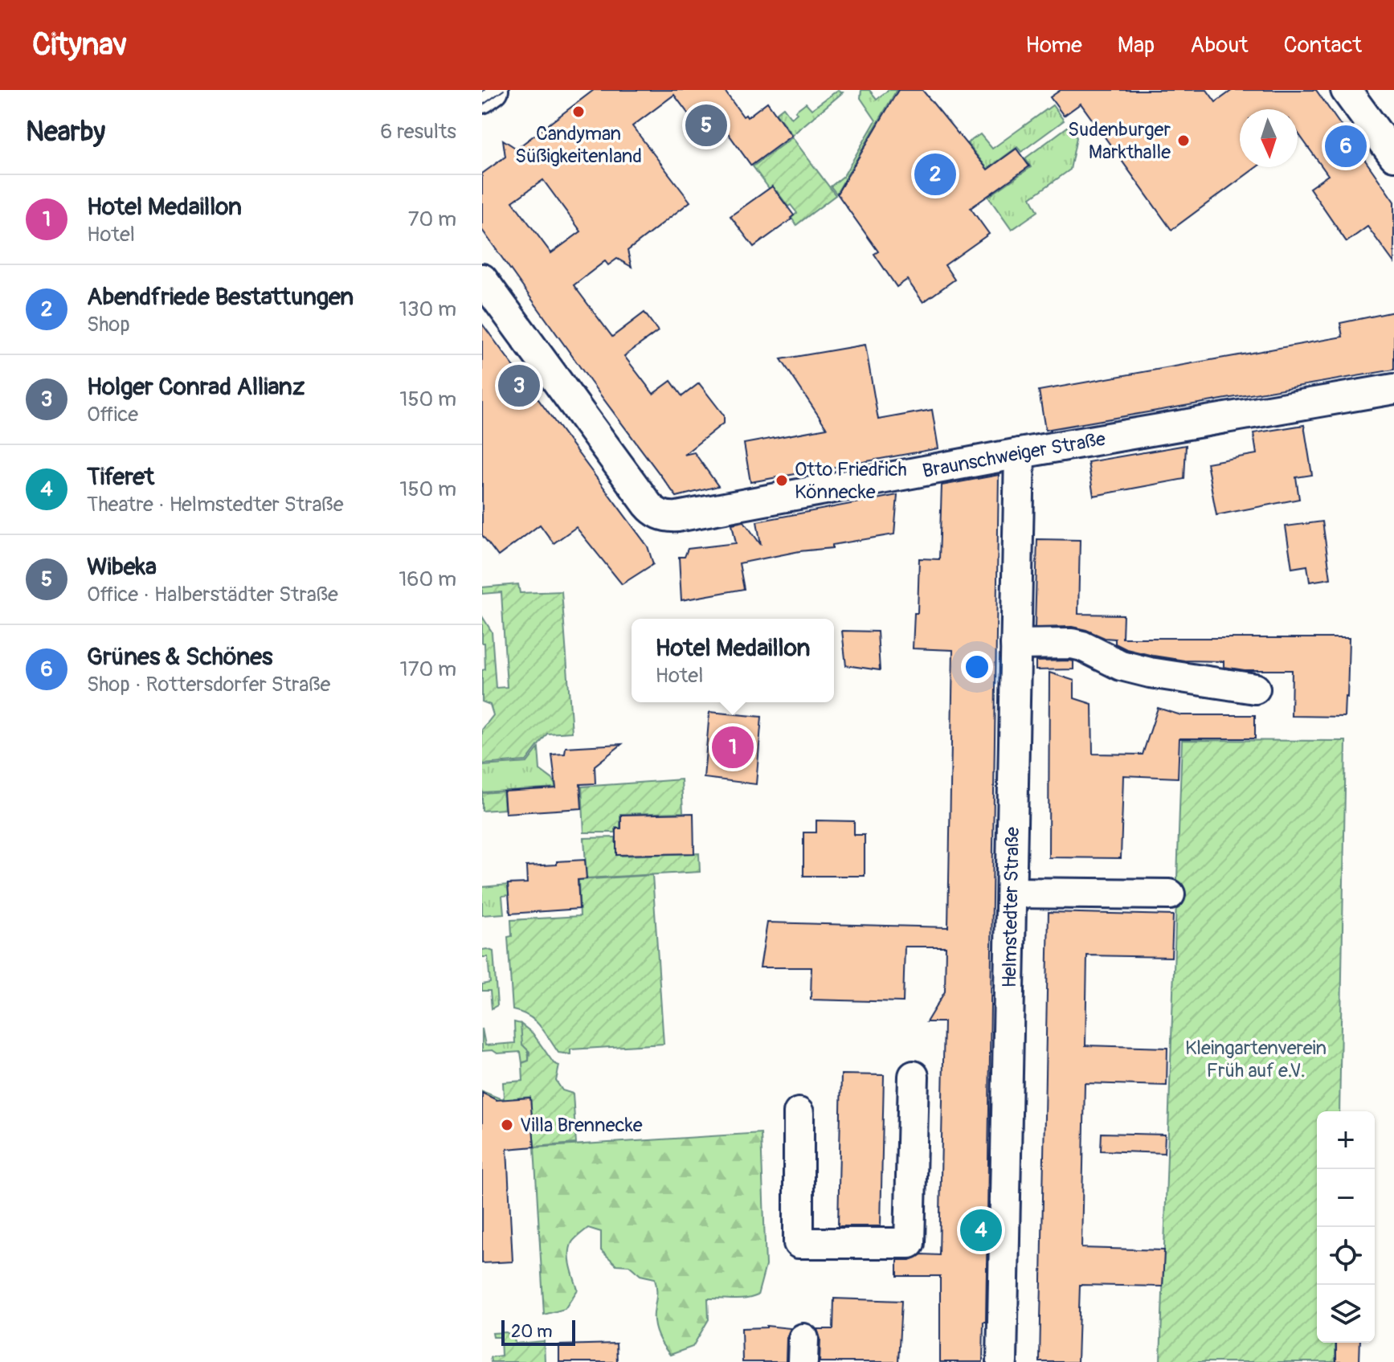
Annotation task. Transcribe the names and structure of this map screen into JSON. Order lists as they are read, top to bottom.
{
  "streets": {
    "street": ["Braunschweiger Straße", "Helmstedter Straße"]
  },
  "crossings": [
    ["Braunschweiger Straße", "Helmstedter Straße"]
  ],
  "parks": ["Kleingartenverein Früh auf e.V."],
  "places": [
    "Candyman Süßigkeitenland",
    "Sudenburger Markthalle",
    "Otto Friedrich Könnecke",
    "Villa Brennecke"
  ],
  "scale_bar": "20 m",
  "north": "bottom",
  "page": {
    "header": "Citynav",
    "nav": [
      "Home",
      "Map",
      "About",
      "Contact"
    ],
    "heading": ["Nearby", "6 results"],
    "pins": [
      "5",
      "6",
      "2",
      "3",
      "1",
      "4"
    ],
    "list": [
      {
        "mark": "1",
        "name": "Hotel Medaillon",
        "note": "Hotel",
        "value": "70 m"
      },
      {
        "mark": "2",
        "name": "Abendfriede Bestattungen",
        "note": "Shop",
        "value": "130 m"
      },
      {
        "mark": "3",
        "name": "Holger Conrad Allianz",
        "note": "Office",
        "value": "150 m"
      },
      {
        "mark": "4",
        "name": "Tiferet",
        "note": "Theatre · Helmstedter Straße",
        "value": "150 m"
      },
      {
        "mark": "5",
        "name": "Wibeka",
        "note": "Office · Halberstädter Straße",
        "value": "160 m"
      },
      {
        "mark": "6",
        "name": "Grünes & Schönes",
        "note": "Shop · Rottersdorfer Straße",
        "value": "170 m"
      }
    ],
    "popup": ["Hotel Medaillon", "Hotel"],
    "map_buttons": ["+", "−"],
    "scale": "20 m"
  }
}
